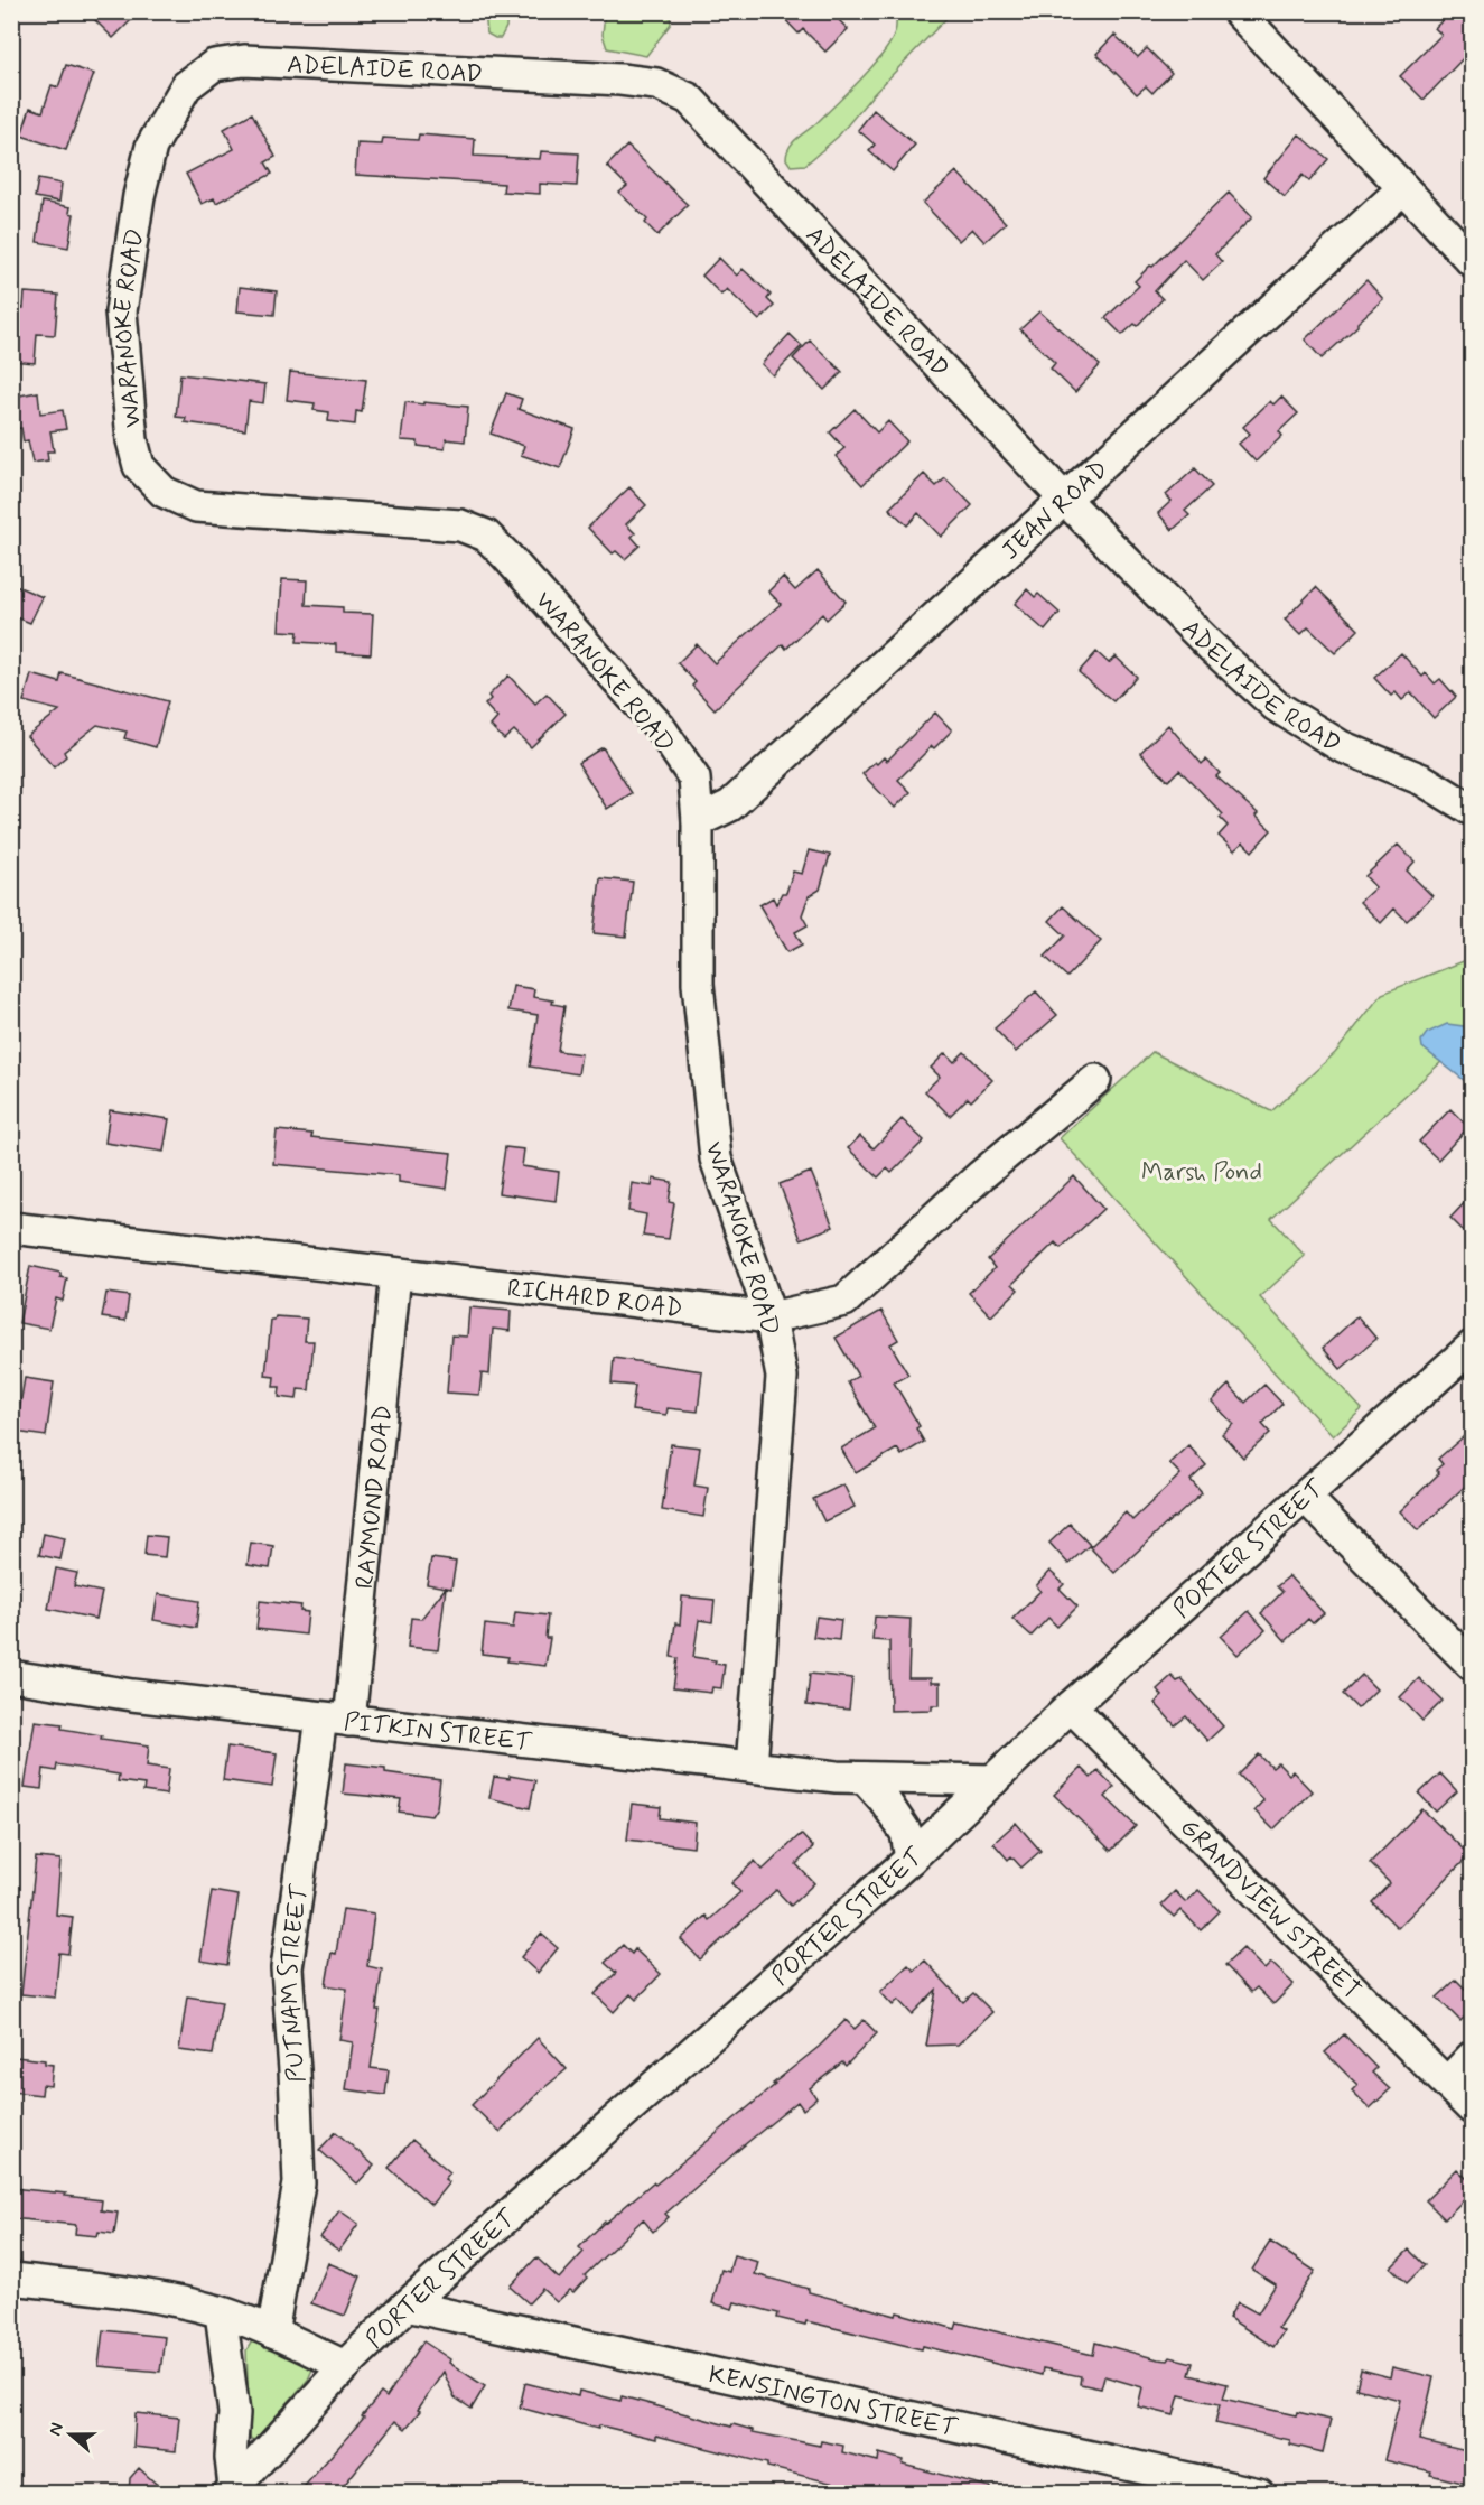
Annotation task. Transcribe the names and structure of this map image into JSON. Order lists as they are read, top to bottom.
{
  "streets": {
    "street": [
      "ADELAIDE ROAD",
      "WARANOKE ROAD",
      "JEAN ROAD",
      "RICHARD ROAD",
      "RAYMOND ROAD",
      "PORTER STREET",
      "PITKIN STREET",
      "GRANDVIEW STREET",
      "PUTNAM STREET",
      "KENSINGTON STREET"
    ]
  },
  "crossings": [
    ["ADELAIDE ROAD", "WARANOKE ROAD"],
    ["ADELAIDE ROAD", "JEAN ROAD"],
    ["WARANOKE ROAD", "JEAN ROAD"],
    ["WARANOKE ROAD", "RICHARD ROAD"],
    ["WARANOKE ROAD", "PITKIN STREET"],
    ["RICHARD ROAD", "RAYMOND ROAD"],
    ["RAYMOND ROAD", "PITKIN STREET"],
    ["RAYMOND ROAD", "PUTNAM STREET"],
    ["PORTER STREET", "PITKIN STREET"],
    ["PORTER STREET", "GRANDVIEW STREET"],
    ["PORTER STREET", "KENSINGTON STREET"],
    ["PITKIN STREET", "PUTNAM STREET"]
  ],
  "parks": ["Marsh Pond"],
  "north": "left"
}
